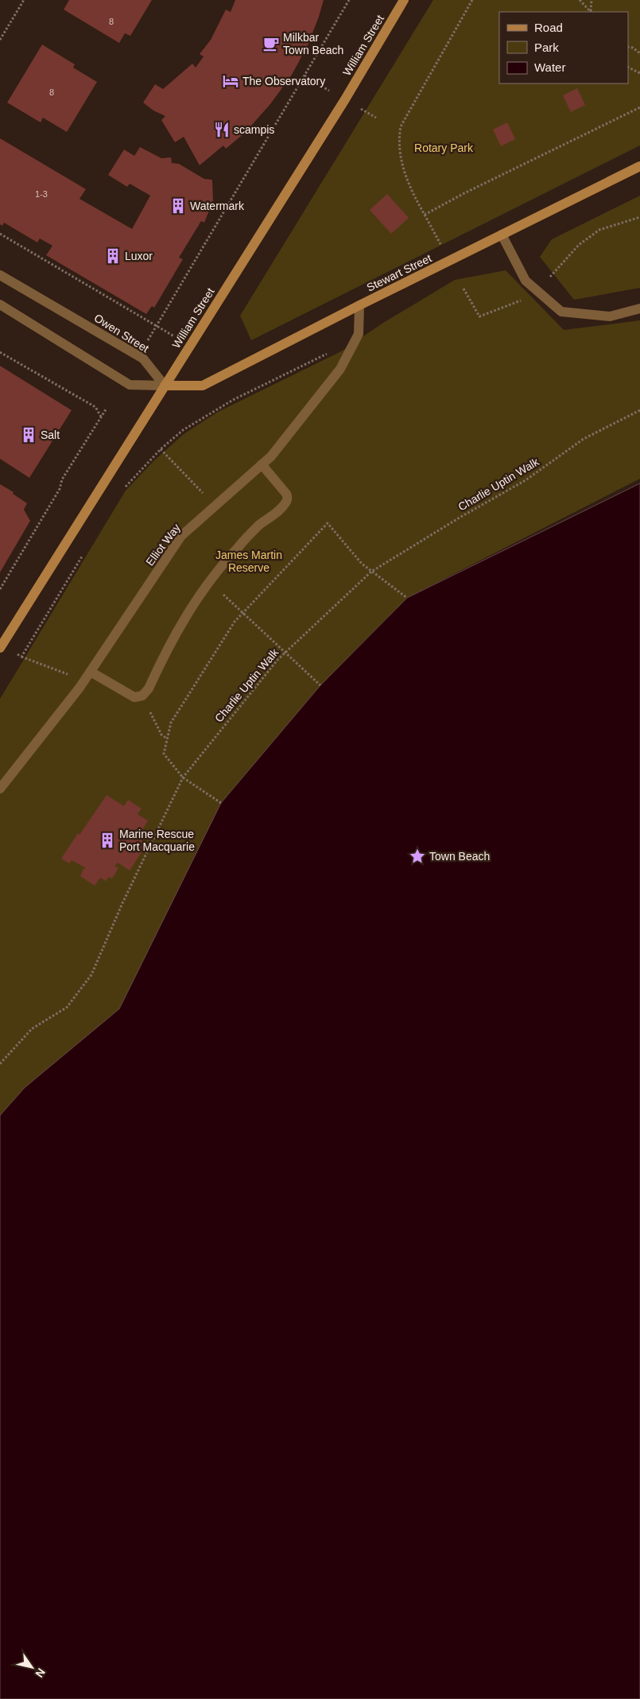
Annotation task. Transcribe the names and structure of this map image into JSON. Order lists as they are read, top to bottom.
{
  "streets": {
    "street": [
      "William Street",
      "Stewart Street",
      "Owen Street",
      "Elliot Way"
    ],
    "path": ["Charlie Uptin Walk"]
  },
  "crossings": [
    ["William Street", "Stewart Street"],
    ["William Street", "Owen Street"],
    ["Stewart Street", "Owen Street"],
    ["Stewart Street", "Elliot Way"]
  ],
  "parks": ["Rotary Park", "James Martin Reserve"],
  "places": {
    "cafe": ["Milkbar Town Beach"],
    "hotel": ["The Observatory"],
    "restaurant": ["scampis"],
    "building": [
      "Watermark",
      "Luxor",
      "Salt",
      "Marine Rescue Port Macquarie"
    ],
    "place": ["Town Beach"]
  },
  "house_numbers": ["8", "8", "1-3"],
  "legend": ["Road", "Park", "Water"],
  "north": "bottom right"
}
